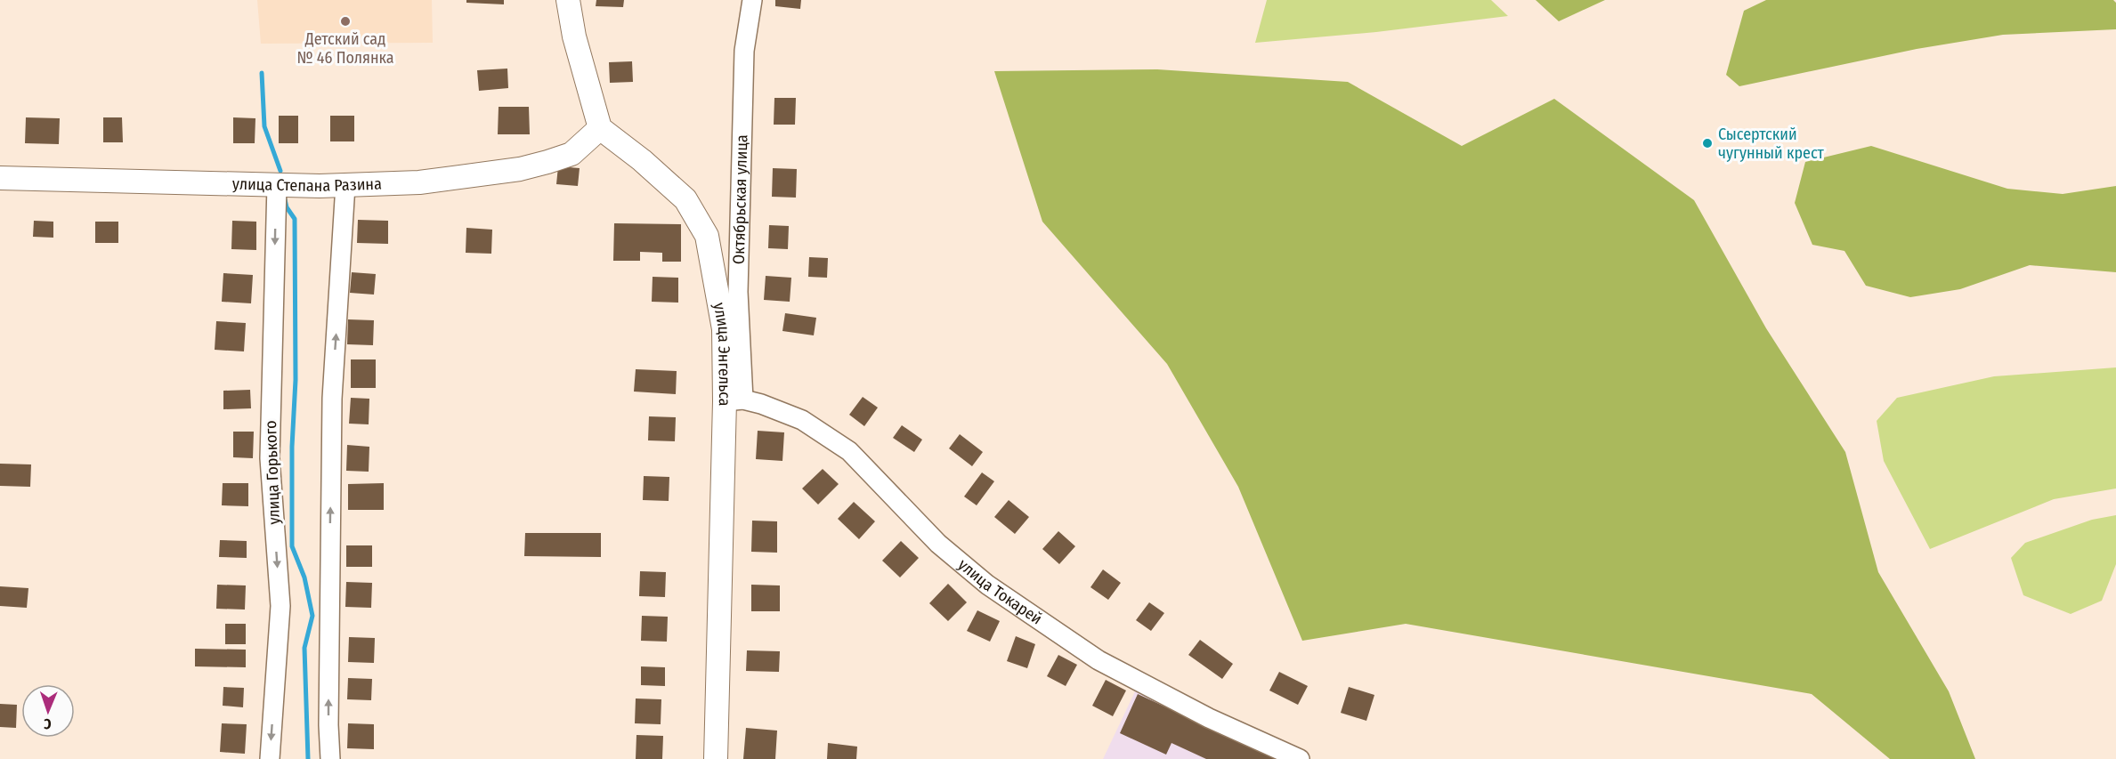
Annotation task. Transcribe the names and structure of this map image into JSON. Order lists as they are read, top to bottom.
{
  "streets": {
    "street": [
      "улица Степана Разина",
      "Октябрьская улица",
      "улица Энгельса",
      "улица Горького",
      "улица Токарей"
    ]
  },
  "crossings": [
    ["улица Степана Разина", "улица Энгельса"],
    ["улица Степана Разина", "улица Горького"],
    ["Октябрьская улица", "улица Энгельса"],
    ["Октябрьская улица", "улица Токарей"],
    ["улица Энгельса", "улица Токарей"]
  ],
  "places": ["Детский сад № 46 Полянка", "Сысертский чугунный крест"],
  "north": "bottom"
}
